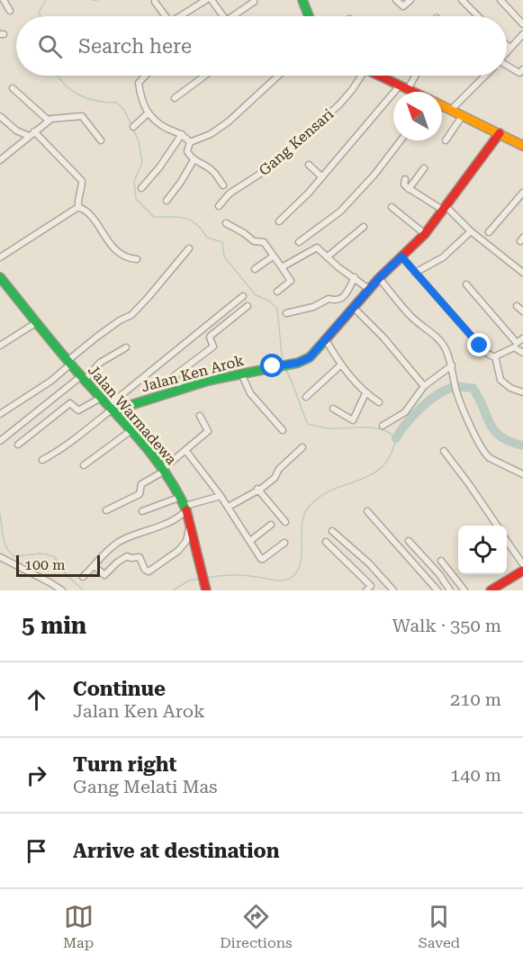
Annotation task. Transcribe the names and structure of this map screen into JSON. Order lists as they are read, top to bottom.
{
  "streets": {
    "main road": ["Jalan Ken Arok", "Jalan Warmadewa"],
    "street": ["Gang Kensari"]
  },
  "crossings": [
    ["Jalan Ken Arok", "Jalan Warmadewa"]
  ],
  "scale_bar": "100 m",
  "north": "top left",
  "page": {
    "search": "Search here",
    "scale": "100 m",
    "heading": ["5 min", "Walk · 350 m"],
    "list": [
      ["Continue", "Jalan Ken Arok", "210 m"],
      ["Turn right", "Gang Melati Mas", "140 m"],
      "Arrive at destination"
    ],
    "nav": ["Map", "Directions", "Saved"]
  }
}
